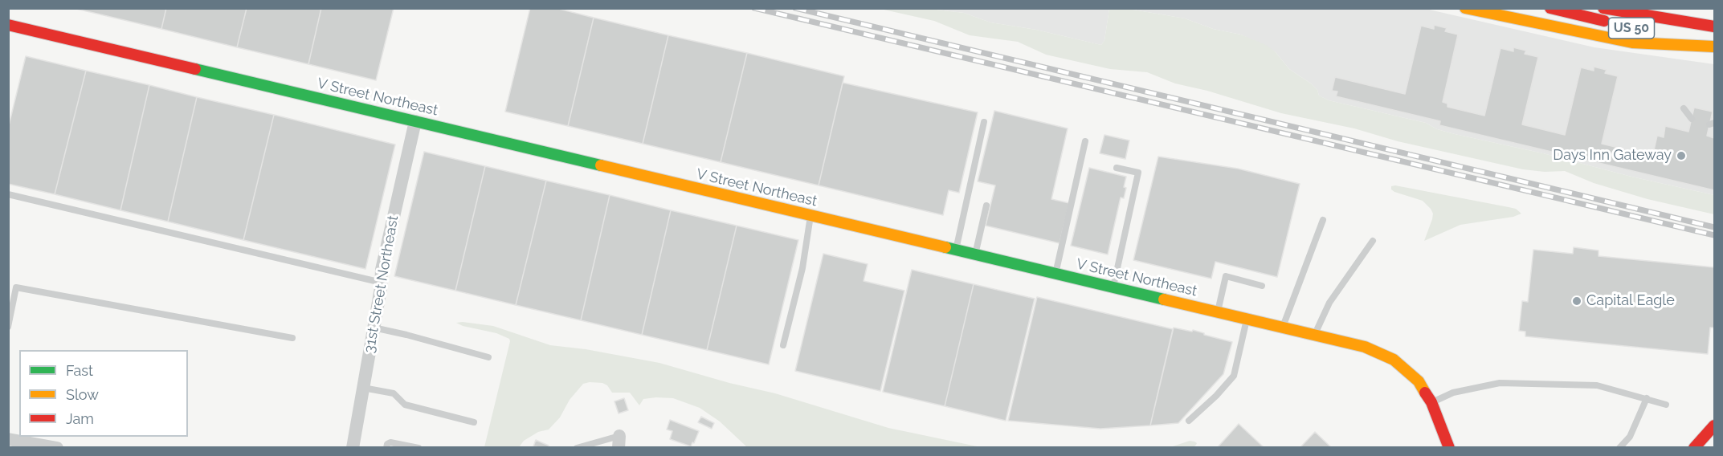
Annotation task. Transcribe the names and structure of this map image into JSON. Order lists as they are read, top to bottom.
{
  "streets": {
    "main road": ["US 50", "V Street Northeast"],
    "street": ["31st Street Northeast"]
  },
  "crossings": [
    ["V Street Northeast", "31st Street Northeast"]
  ],
  "places": ["Days Inn Gateway", "Capital Eagle"],
  "legend": ["Fast", "Slow", "Jam"]
}
